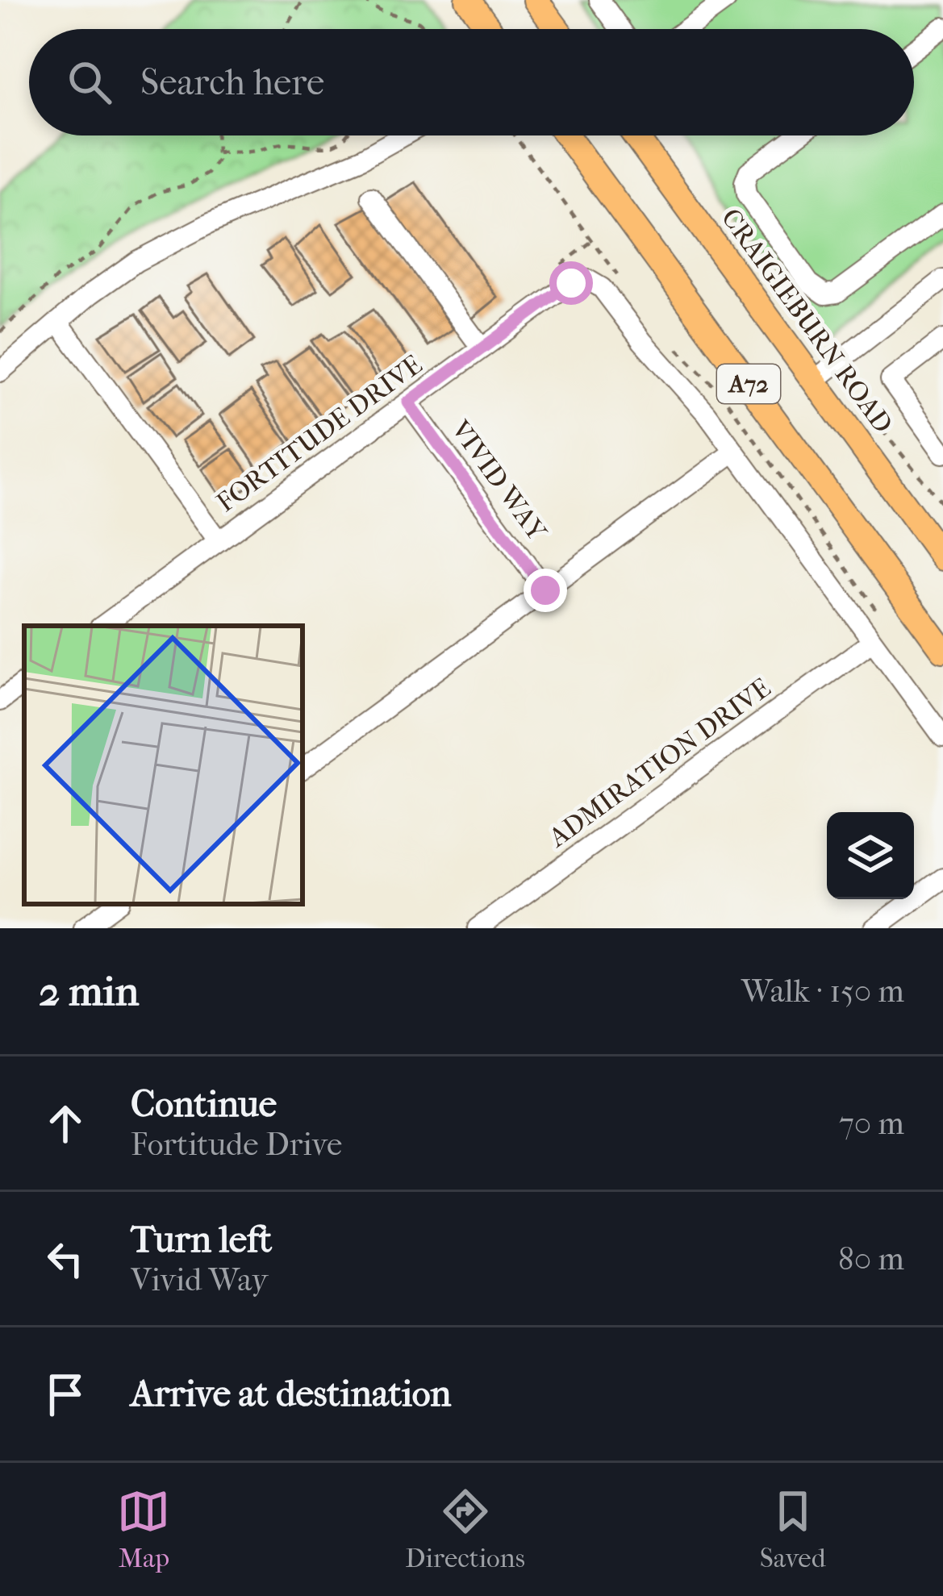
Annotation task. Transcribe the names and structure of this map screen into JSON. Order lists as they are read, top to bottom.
{
  "streets": {
    "main road": ["CRAIGIEBURN ROAD", "A72"],
    "street": ["FORTITUDE DRIVE", "VIVID WAY", "ADMIRATION DRIVE"]
  },
  "crossings": [
    ["FORTITUDE DRIVE", "VIVID WAY"]
  ],
  "page": {
    "search": "Search here",
    "heading": ["2 min", "Walk · 150 m"],
    "list": [
      ["Continue", "Fortitude Drive", "70 m"],
      ["Turn left", "Vivid Way", "80 m"],
      "Arrive at destination"
    ],
    "nav": ["Map", "Directions", "Saved"]
  }
}
